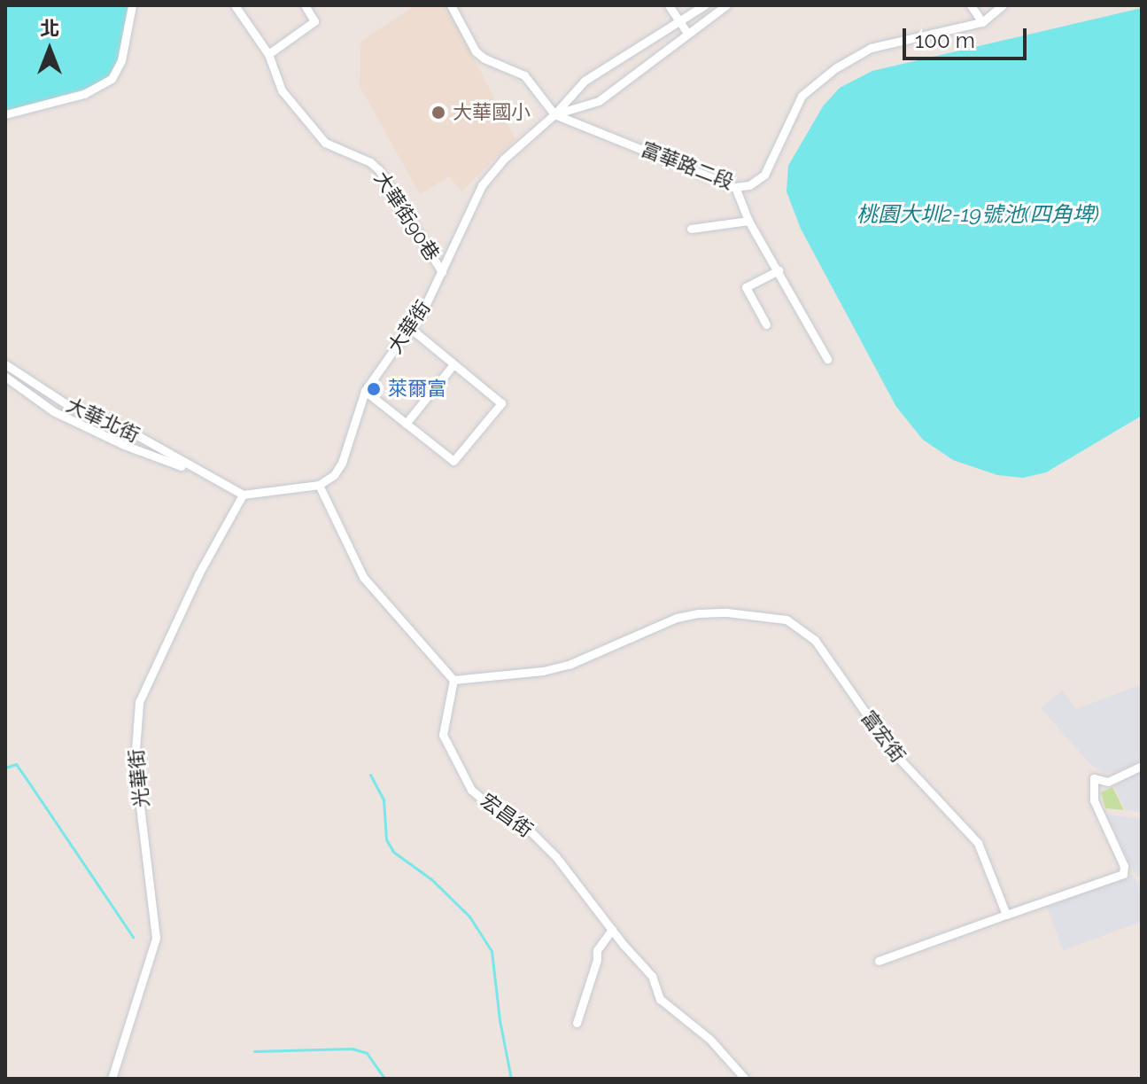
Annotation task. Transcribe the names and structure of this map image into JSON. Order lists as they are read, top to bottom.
{
  "streets": {
    "street": [
      "富華路二段",
      "大華街90巷",
      "大華街",
      "大華北街",
      "富宏街",
      "光華街",
      "宏昌街"
    ]
  },
  "crossings": [
    ["富華路二段", "大華街"],
    ["大華街90巷", "大華街"],
    ["大華北街", "光華街"],
    ["富宏街", "宏昌街"]
  ],
  "water": ["桃園大圳2-19號池(四角埤)"],
  "places": ["大華國小", "萊爾富"],
  "scale_bar": "100 m",
  "north": "top"
}
